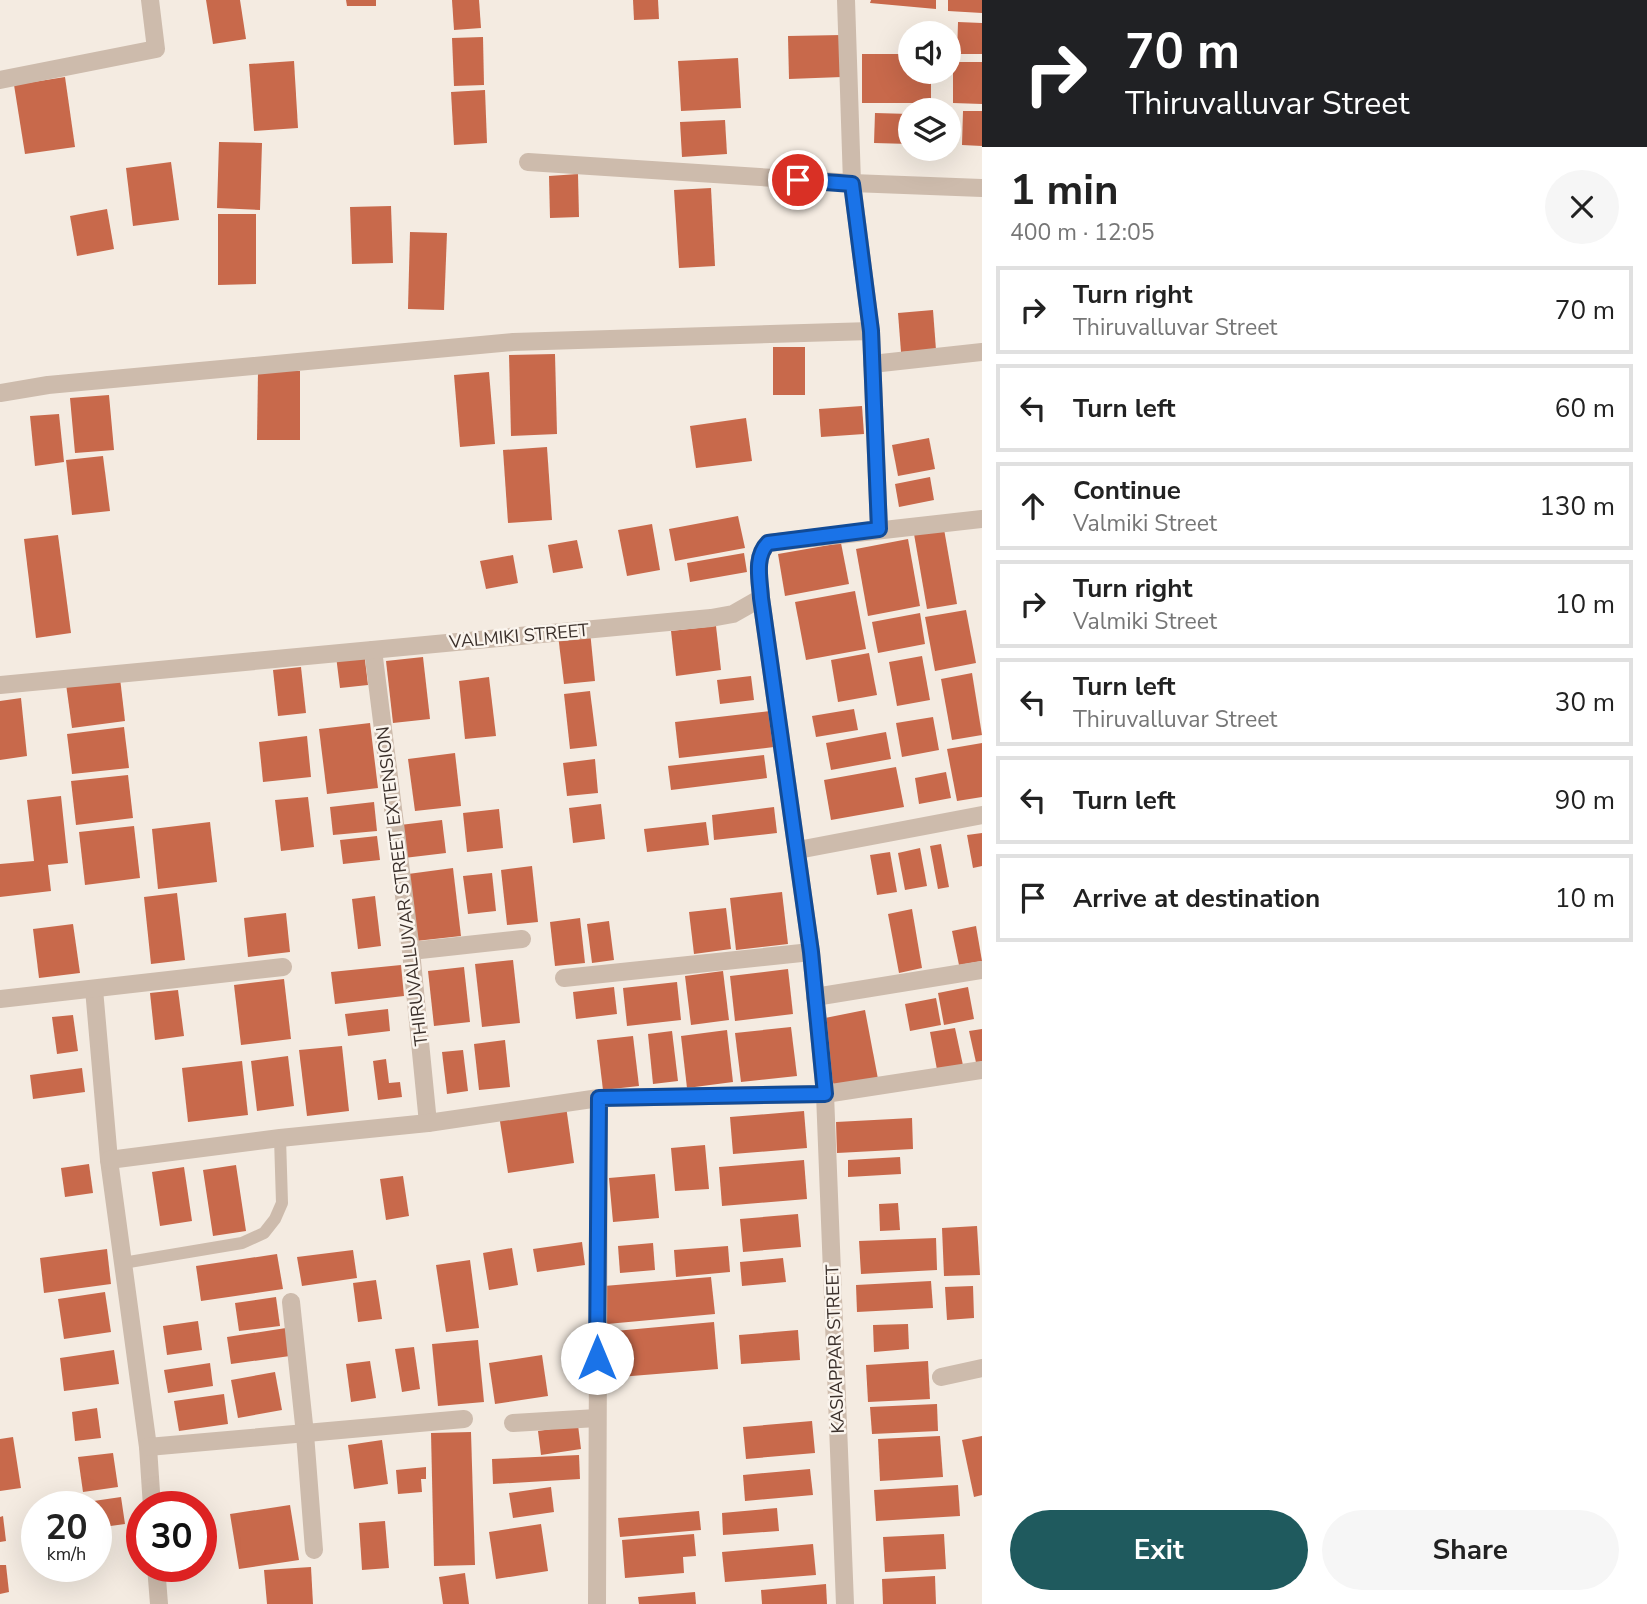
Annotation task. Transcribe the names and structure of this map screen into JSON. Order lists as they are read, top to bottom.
{
  "streets": {
    "street": ["VALMIKI STREET", "THIRUVALLUVAR STREET EXTENSION", "KASIAPPAR STREET"]
  },
  "crossings": [
    ["VALMIKI STREET", "THIRUVALLUVAR STREET EXTENSION"],
    ["VALMIKI STREET", "KASIAPPAR STREET"]
  ],
  "page": {
    "turn": ["70 m", "Thiruvalluvar Street"],
    "heading": ["1 min", "400 m · 12:05"],
    "list": [
      {
        "name": "Turn right",
        "note": "Thiruvalluvar Street",
        "value": "70 m"
      },
      {
        "name": "Turn left",
        "value": "60 m"
      },
      {
        "name": "Continue",
        "note": "Valmiki Street",
        "value": "130 m"
      },
      {
        "name": "Turn right",
        "note": "Valmiki Street",
        "value": "10 m"
      },
      {
        "name": "Turn left",
        "note": "Thiruvalluvar Street",
        "value": "30 m"
      },
      {
        "name": "Turn left",
        "value": "90 m"
      },
      {
        "name": "Arrive at destination",
        "value": "10 m"
      }
    ],
    "speed": "20 km/h",
    "limit": "30",
    "buttons": ["Exit", "Share"]
  }
}
